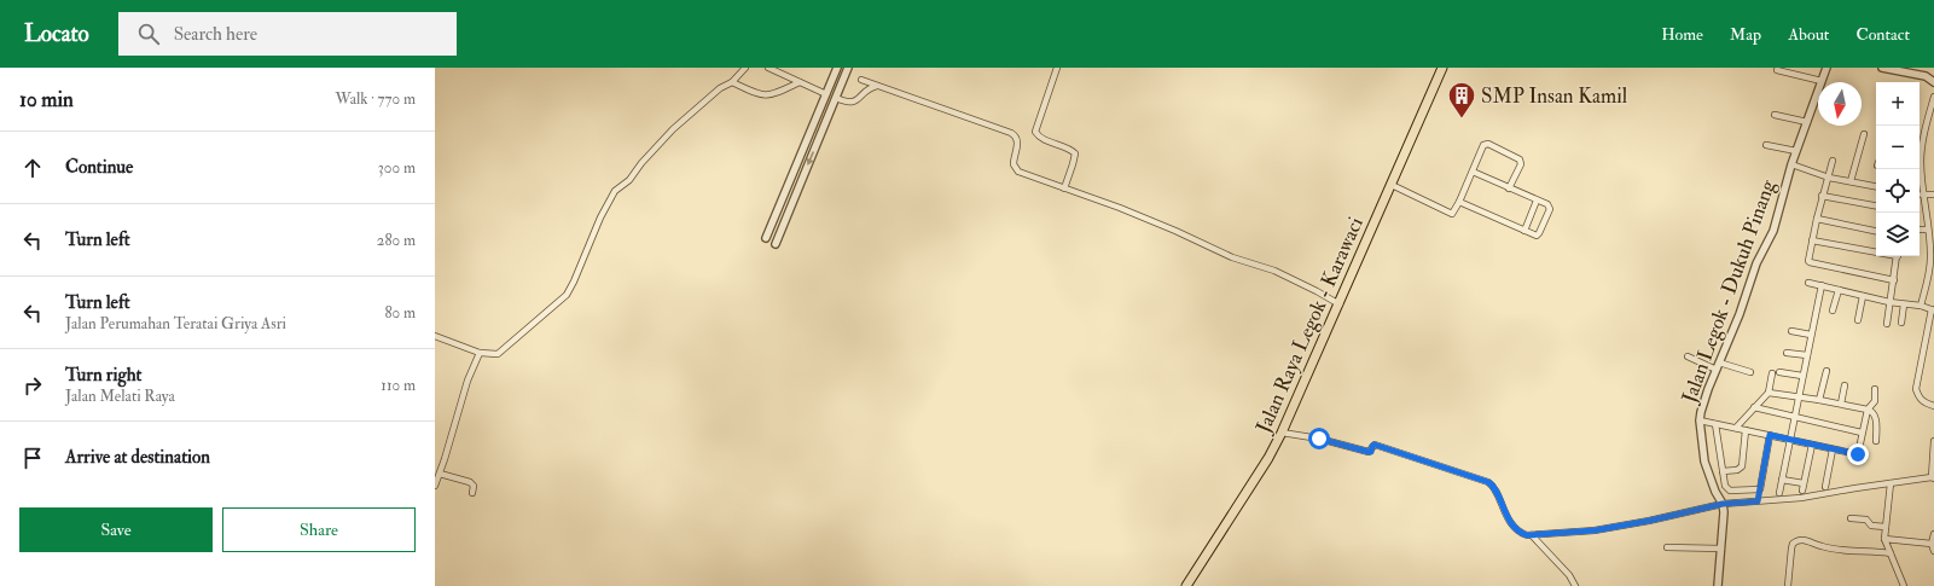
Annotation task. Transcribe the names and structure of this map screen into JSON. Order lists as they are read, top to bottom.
{
  "streets": {
    "main road": ["Jalan Raya Legok - Karawaci"],
    "street": ["Jalan Legok - Dukuh Pinang"]
  },
  "places": {
    "building": ["SMP Insan Kamil"]
  },
  "north": "bottom",
  "page": {
    "header": "Locato",
    "search": "Search here",
    "nav": [
      "Home",
      "Map",
      "About",
      "Contact"
    ],
    "heading": ["10 min", "Walk · 770 m"],
    "map_buttons": ["+", "−"],
    "list": [
      ["Continue", "300 m"],
      ["Turn left", "280 m"],
      ["Turn left", "Jalan Perumahan Teratai Griya Asri", "80 m"],
      ["Turn right", "Jalan Melati Raya", "110 m"],
      "Arrive at destination"
    ],
    "buttons": ["Save", "Share"]
  }
}
